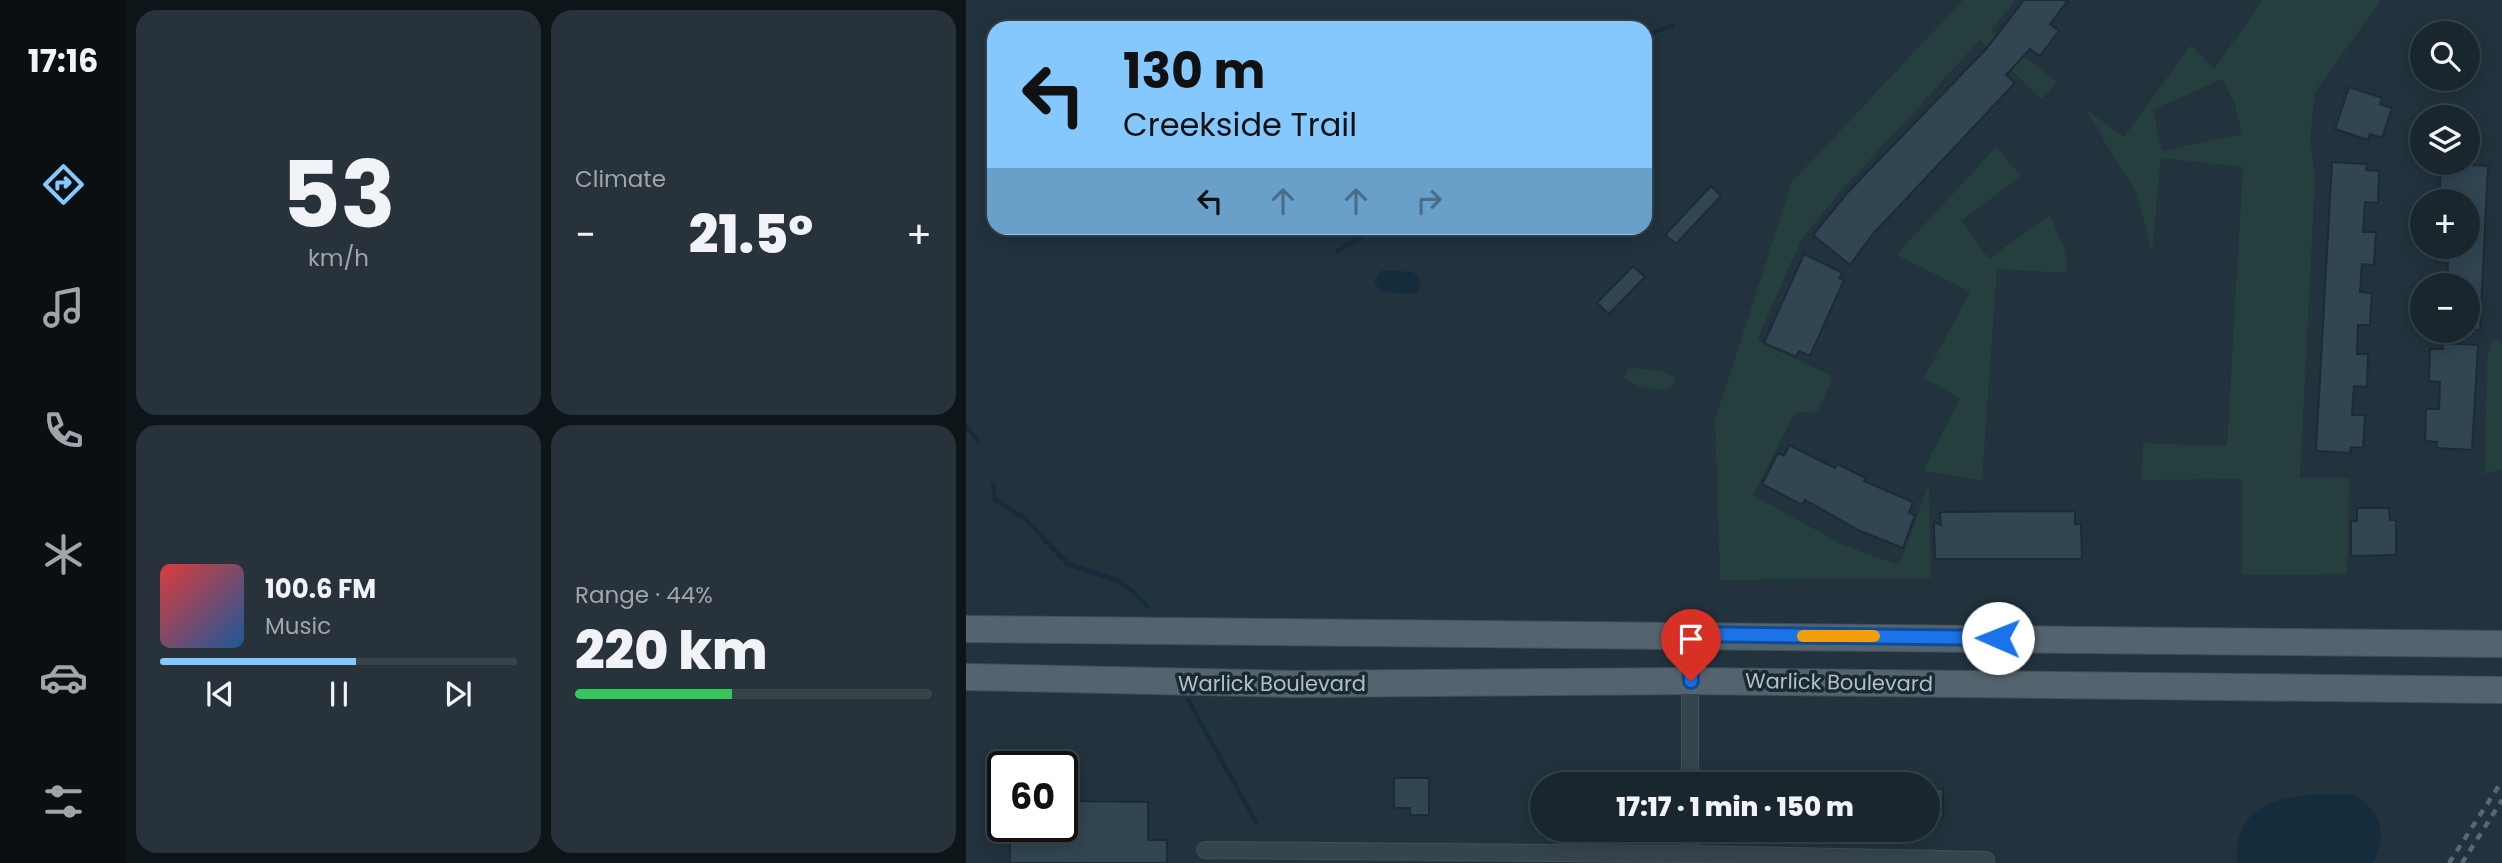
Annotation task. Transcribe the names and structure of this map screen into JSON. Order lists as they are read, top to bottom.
{
  "streets": {
    "main road": ["Warlick Boulevard"]
  },
  "page": {
    "tabs": "17:16",
    "tile": [
      ["53", "km/h"],
      "Climate",
      ["Range · 44%", "220 km"]
    ],
    "map_buttons": ["+", "−"],
    "turn": ["130 m", "Creekside Trail"],
    "heat": ["−", "21.5°", "+"],
    "song": ["100.6 FM", "Music"],
    "limit": "60",
    "trip": "17:17 · 1 min · 150 m"
  }
}
